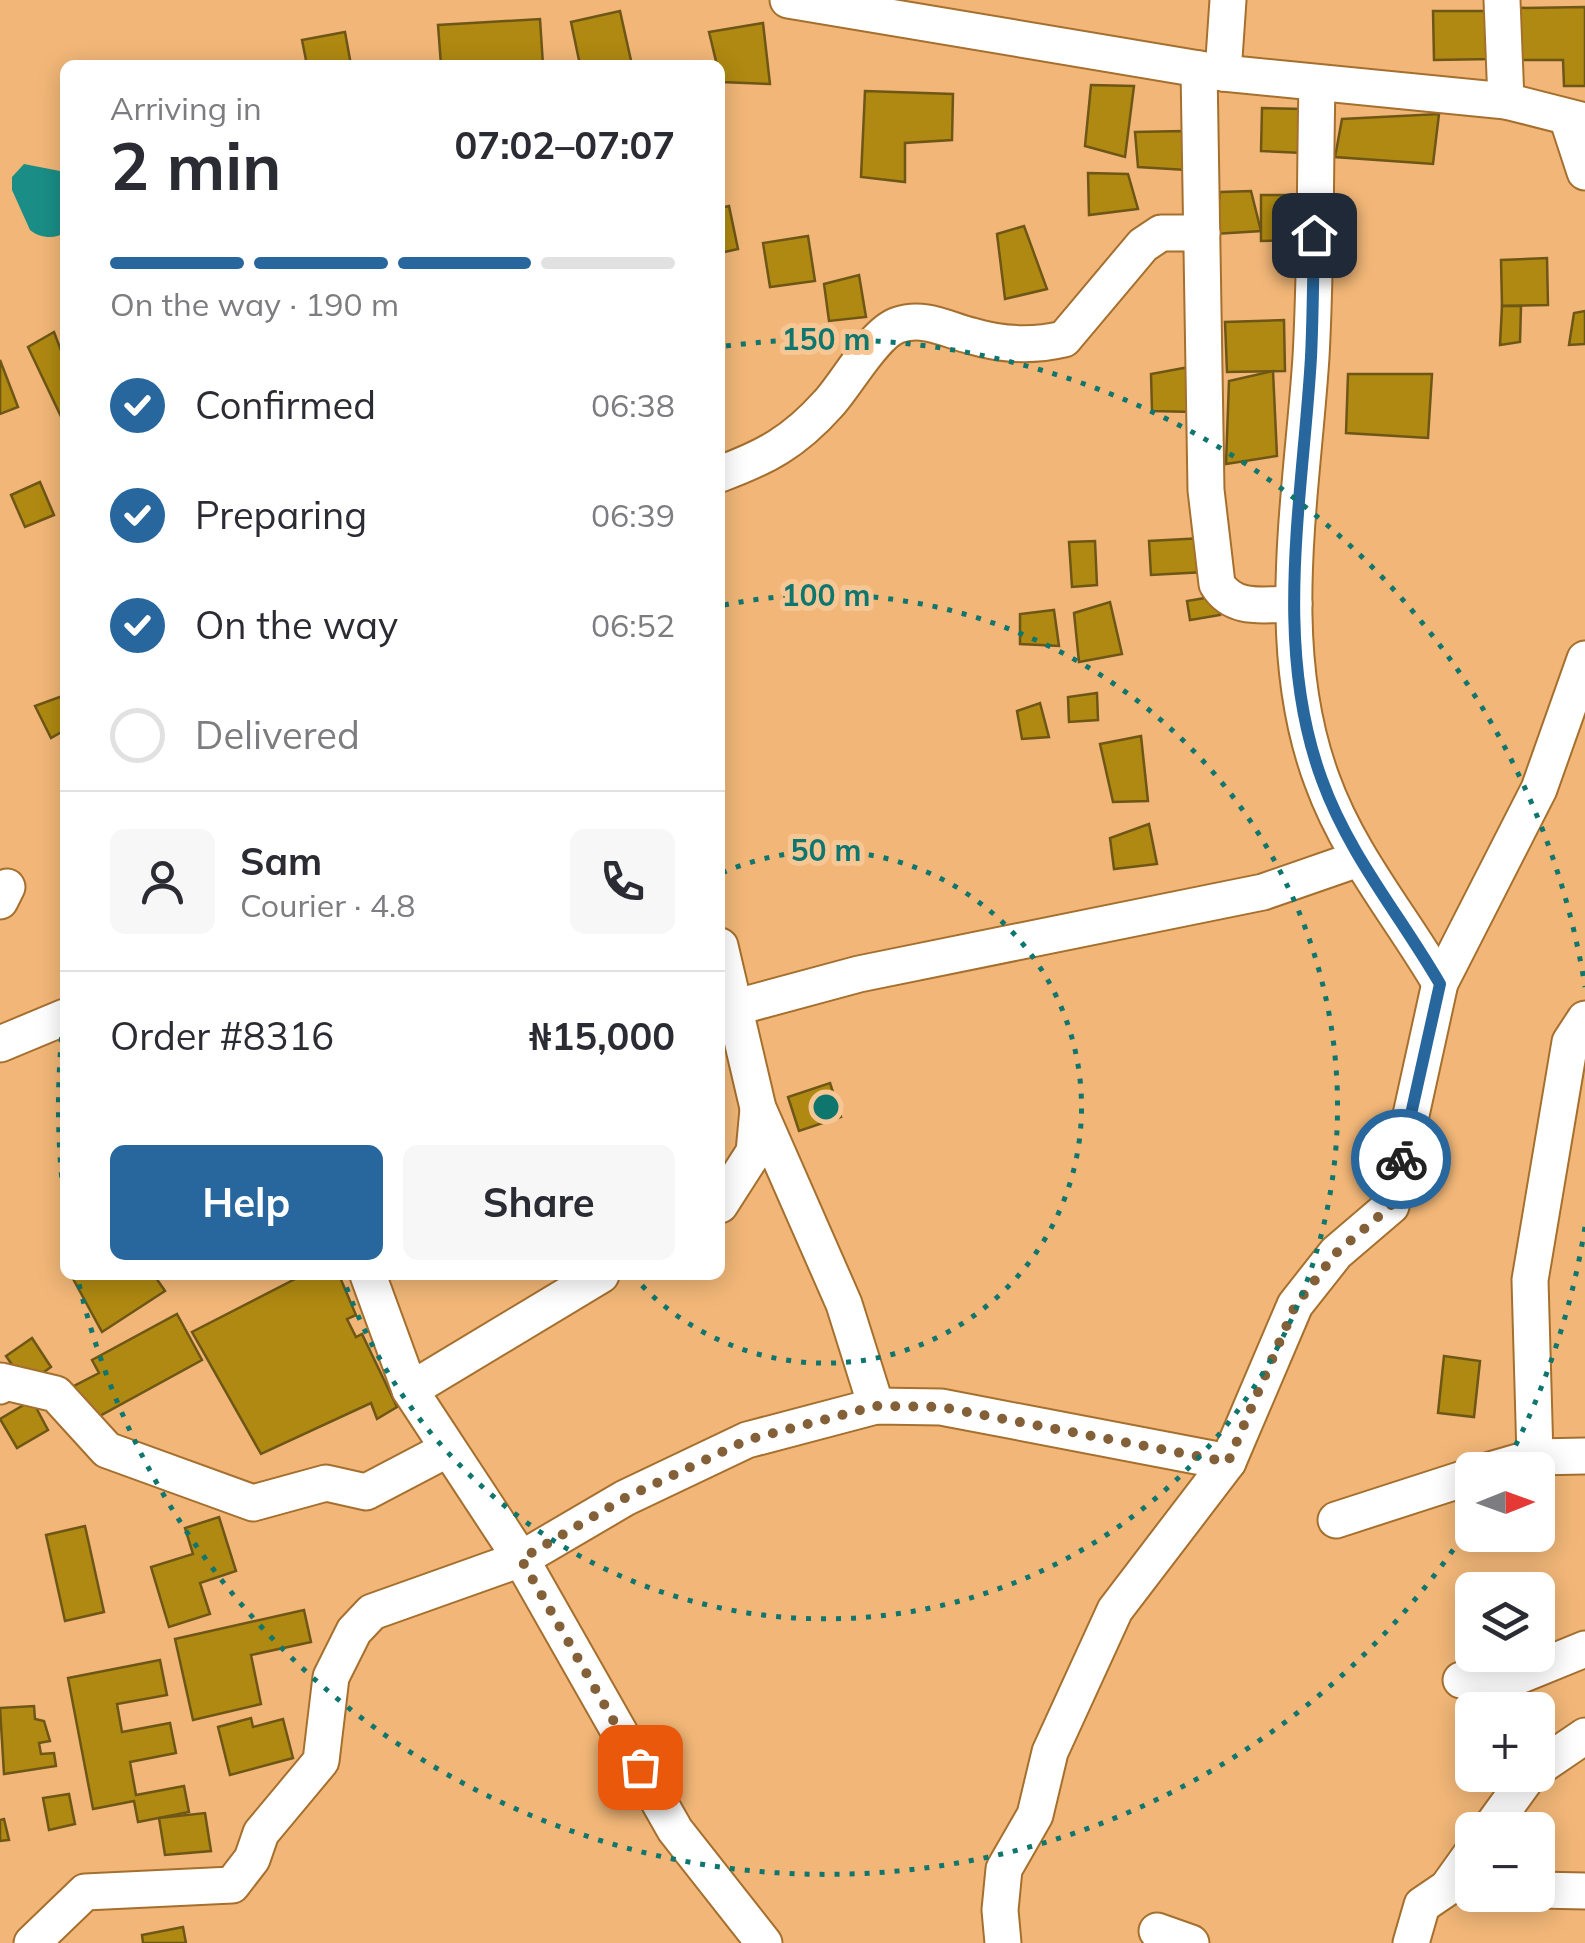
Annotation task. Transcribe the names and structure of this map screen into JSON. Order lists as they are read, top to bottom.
{
  "north": "right",
  "page": {
    "heading": ["2 min", "Arriving in", "07:02–07:07"],
    "panel": [
      "Sam",
      "Courier · 4.8",
      "Order #8316",
      "₦15,000"
    ],
    "bar": "On the way · 190 m",
    "list": [
      ["Confirmed", "06:38"],
      ["Preparing", "06:39"],
      ["On the way", "06:52"],
      "Delivered"
    ],
    "buttons": ["Help", "Share"],
    "map_buttons": ["+", "−"]
  },
  "rings": ["150 m", "100 m", "50 m"]
}
